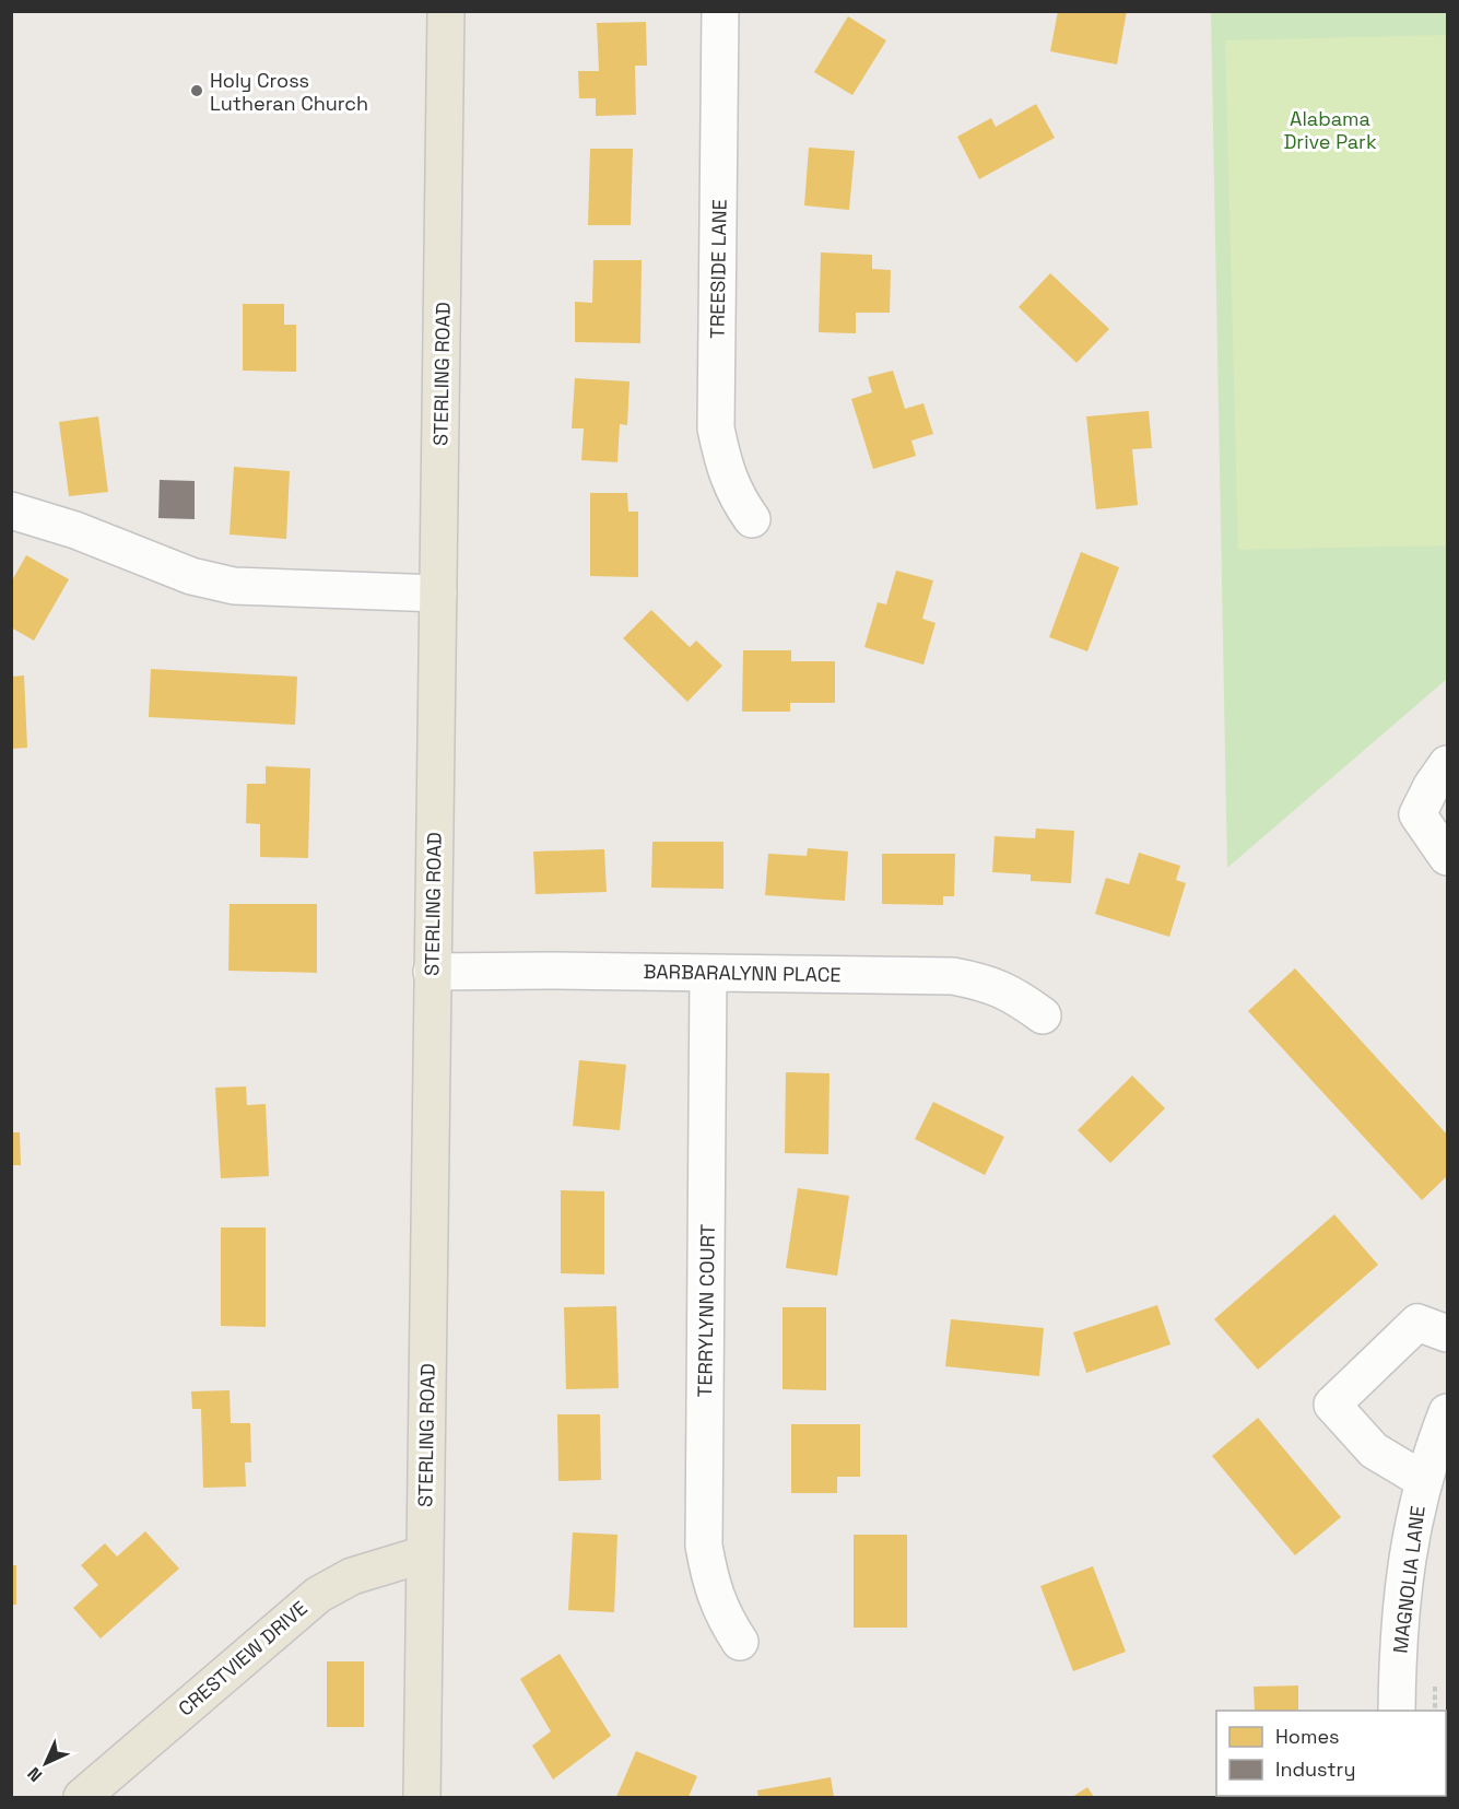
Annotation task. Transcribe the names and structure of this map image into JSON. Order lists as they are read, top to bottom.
{
  "streets": {
    "main road": ["STERLING ROAD", "CRESTVIEW DRIVE"],
    "street": [
      "TREESIDE LANE",
      "BARBARALYNN PLACE",
      "TERRYLYNN COURT",
      "MAGNOLIA LANE"
    ]
  },
  "crossings": [
    ["STERLING ROAD", "BARBARALYNN PLACE"],
    ["STERLING ROAD", "CRESTVIEW DRIVE"],
    ["BARBARALYNN PLACE", "TERRYLYNN COURT"]
  ],
  "parks": ["Alabama Drive Park"],
  "places": ["Holy Cross Lutheran Church"],
  "legend": ["Homes", "Industry"],
  "north": "bottom left"
}
